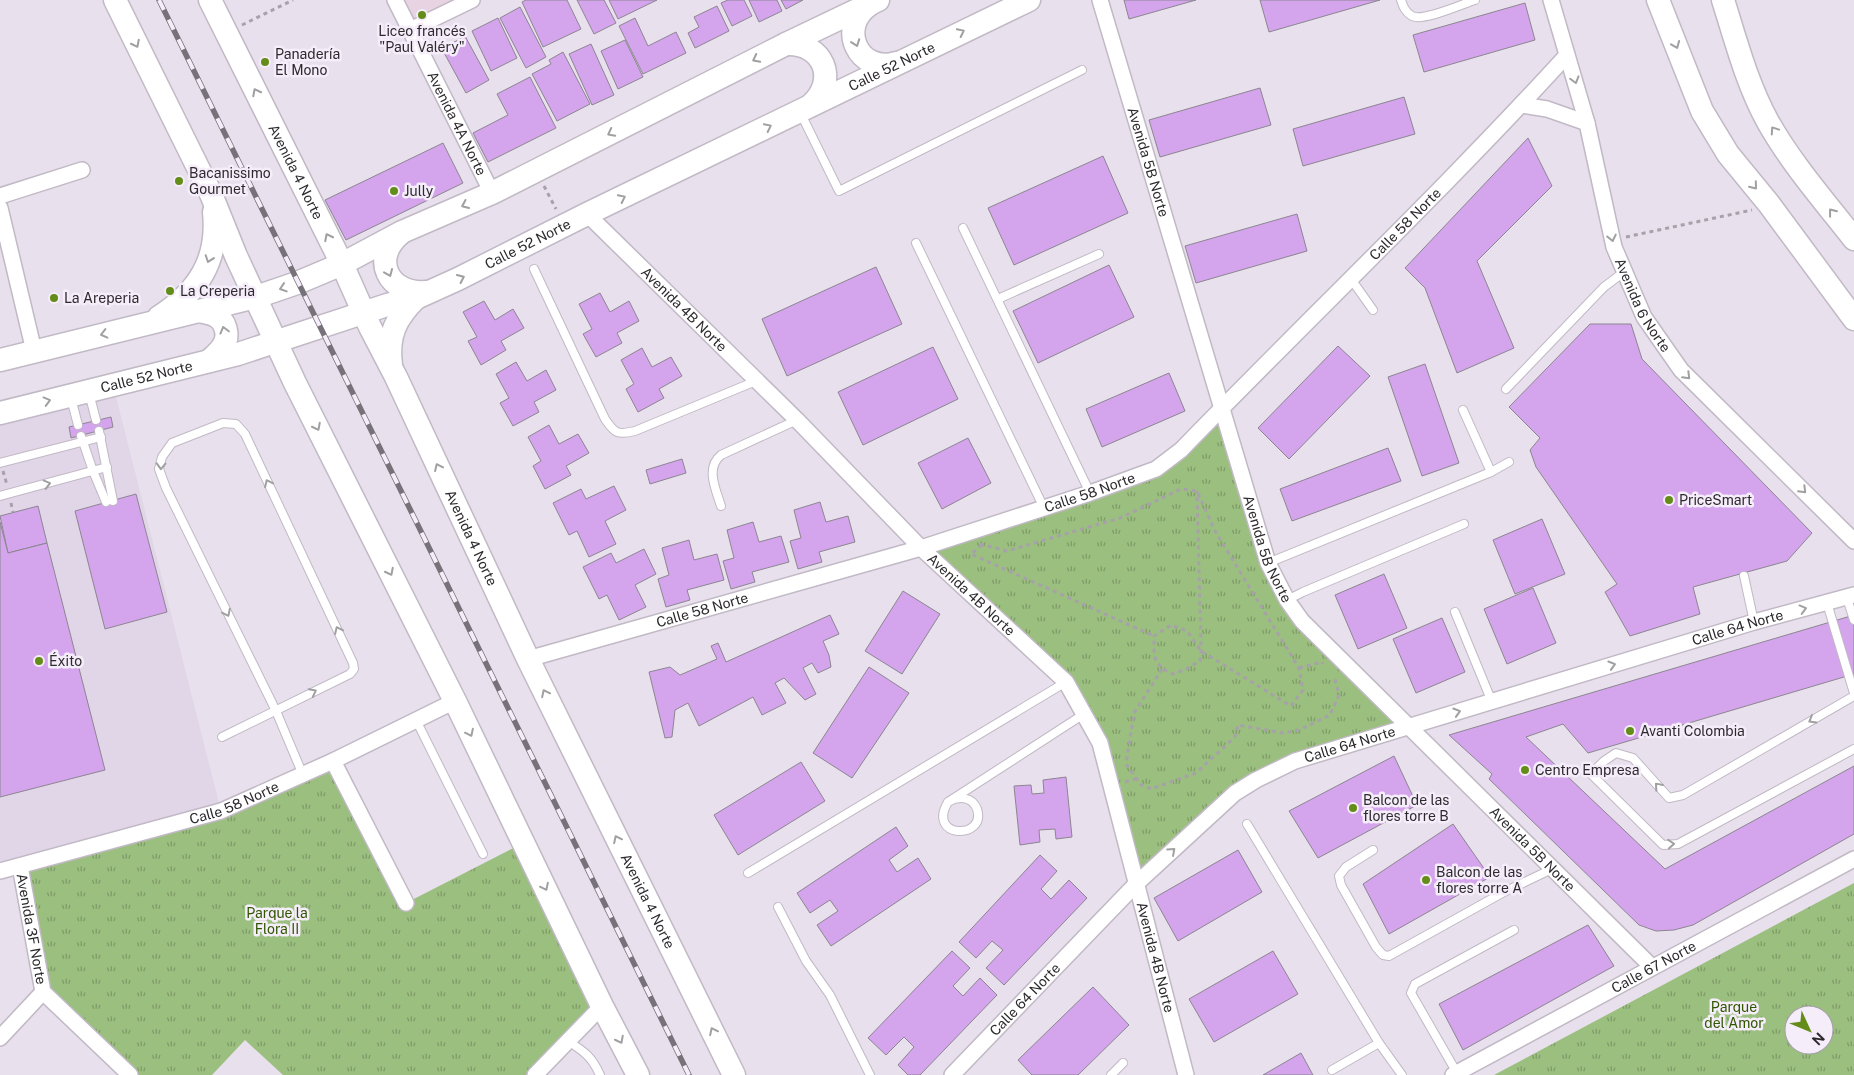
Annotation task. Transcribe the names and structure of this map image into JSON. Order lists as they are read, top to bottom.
{
  "streets": {
    "main road": ["Calle 52 Norte", "Avenida 4 Norte"],
    "street": [
      "Avenida 4A Norte",
      "Avenida 5B Norte",
      "Calle 58 Norte",
      "Avenida 6 Norte",
      "Avenida 4B Norte",
      "Calle 64 Norte",
      "Avenida 3F Norte",
      "Calle 67 Norte"
    ]
  },
  "crossings": [
    ["Calle 52 Norte", "Avenida 4 Norte"],
    ["Calle 52 Norte", "Avenida 4B Norte"],
    ["Avenida 5B Norte", "Calle 58 Norte"],
    ["Avenida 5B Norte", "Calle 64 Norte"],
    ["Avenida 5B Norte", "Calle 67 Norte"],
    ["Avenida 4 Norte", "Calle 58 Norte"],
    ["Calle 58 Norte", "Avenida 6 Norte"],
    ["Calle 58 Norte", "Avenida 4B Norte"],
    ["Calle 58 Norte", "Avenida 3F Norte"],
    ["Avenida 4B Norte", "Calle 64 Norte"]
  ],
  "one_way": ["Avenida 6 Norte", "Calle 64 Norte"],
  "parks": ["Parque la Flora II", "Parque del Amor"],
  "places": [
    "Liceo francés \"Paul Valéry\"",
    "Panadería El Mono",
    "Bacanissimo Gourmet",
    "Jully",
    "La Creperia",
    "La Areperia",
    "PriceSmart",
    "Éxito",
    "Avanti Colombia",
    "Centro Empresa",
    "Balcon de las flores torre B",
    "Balcon de las flores torre A"
  ],
  "north": "bottom right"
}
